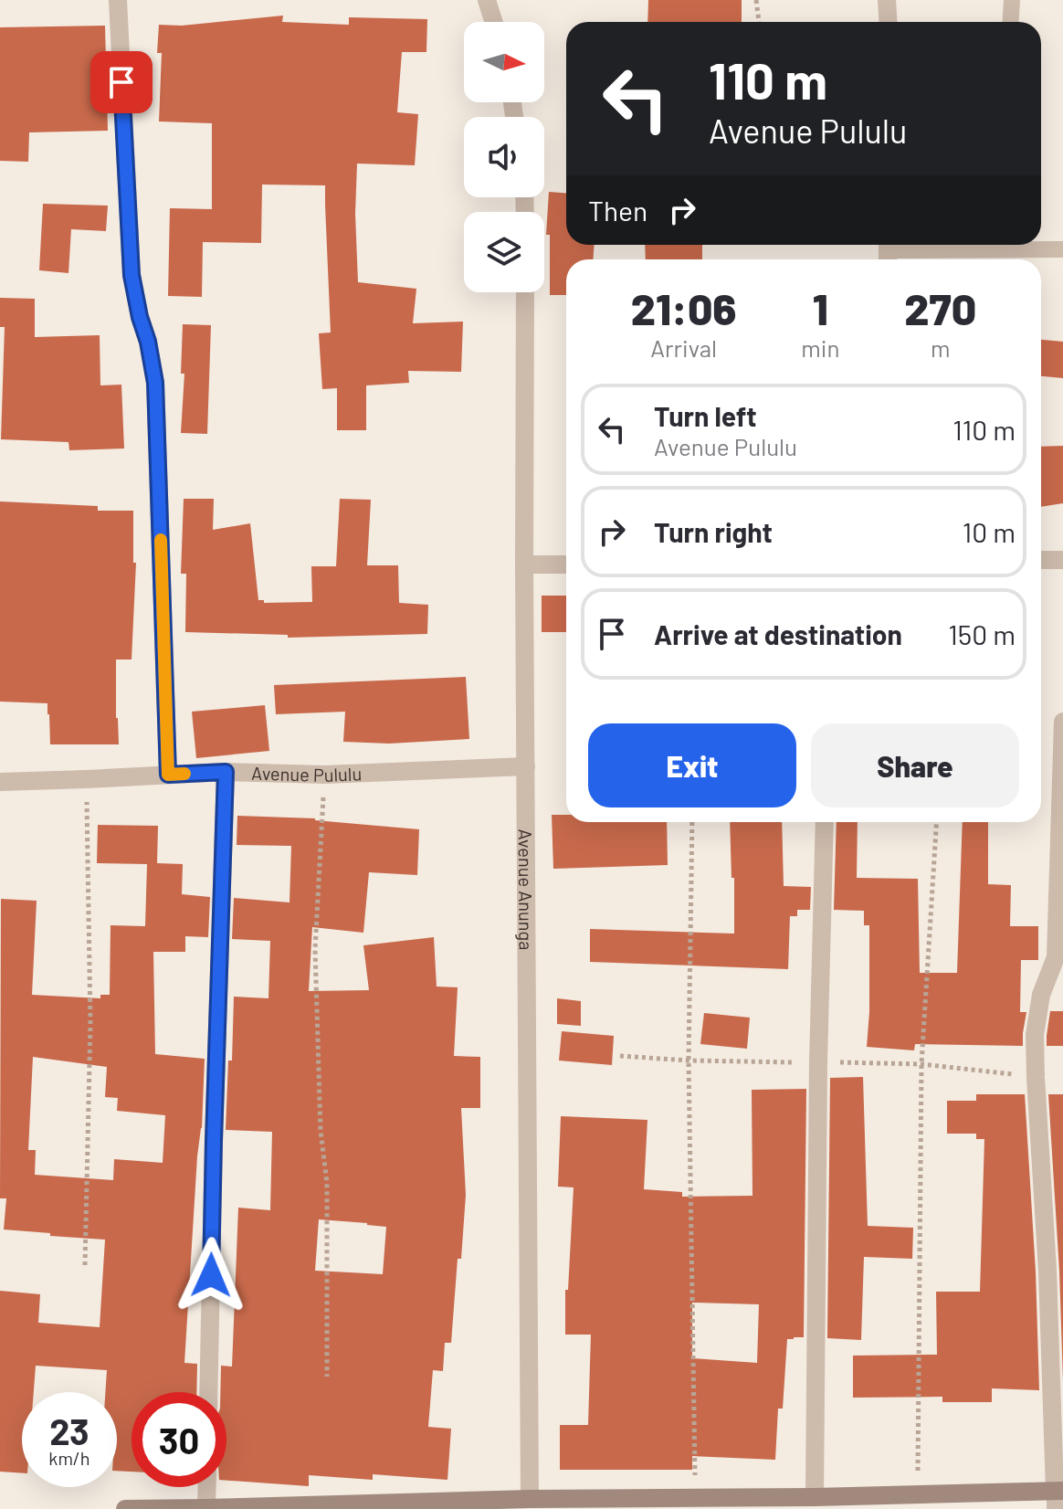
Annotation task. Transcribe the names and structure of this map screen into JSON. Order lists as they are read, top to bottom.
{
  "streets": {
    "street": ["Avenue Pululu", "Avenue Anunga"]
  },
  "crossings": [
    ["Avenue Pululu", "Avenue Anunga"]
  ],
  "north": "right",
  "page": {
    "turn": ["110 m", "Avenue Pululu"],
    "then": "Then",
    "eta": [
      "21:06",
      "Arrival",
      "1",
      "min",
      "270",
      "m"
    ],
    "list": [
      {
        "name": "Turn left",
        "note": "Avenue Pululu",
        "value": "110 m"
      },
      {
        "name": "Turn right",
        "value": "10 m"
      },
      {
        "name": "Arrive at destination",
        "value": "150 m"
      }
    ],
    "buttons": ["Exit", "Share"],
    "speed": "23 km/h",
    "limit": "30"
  }
}
